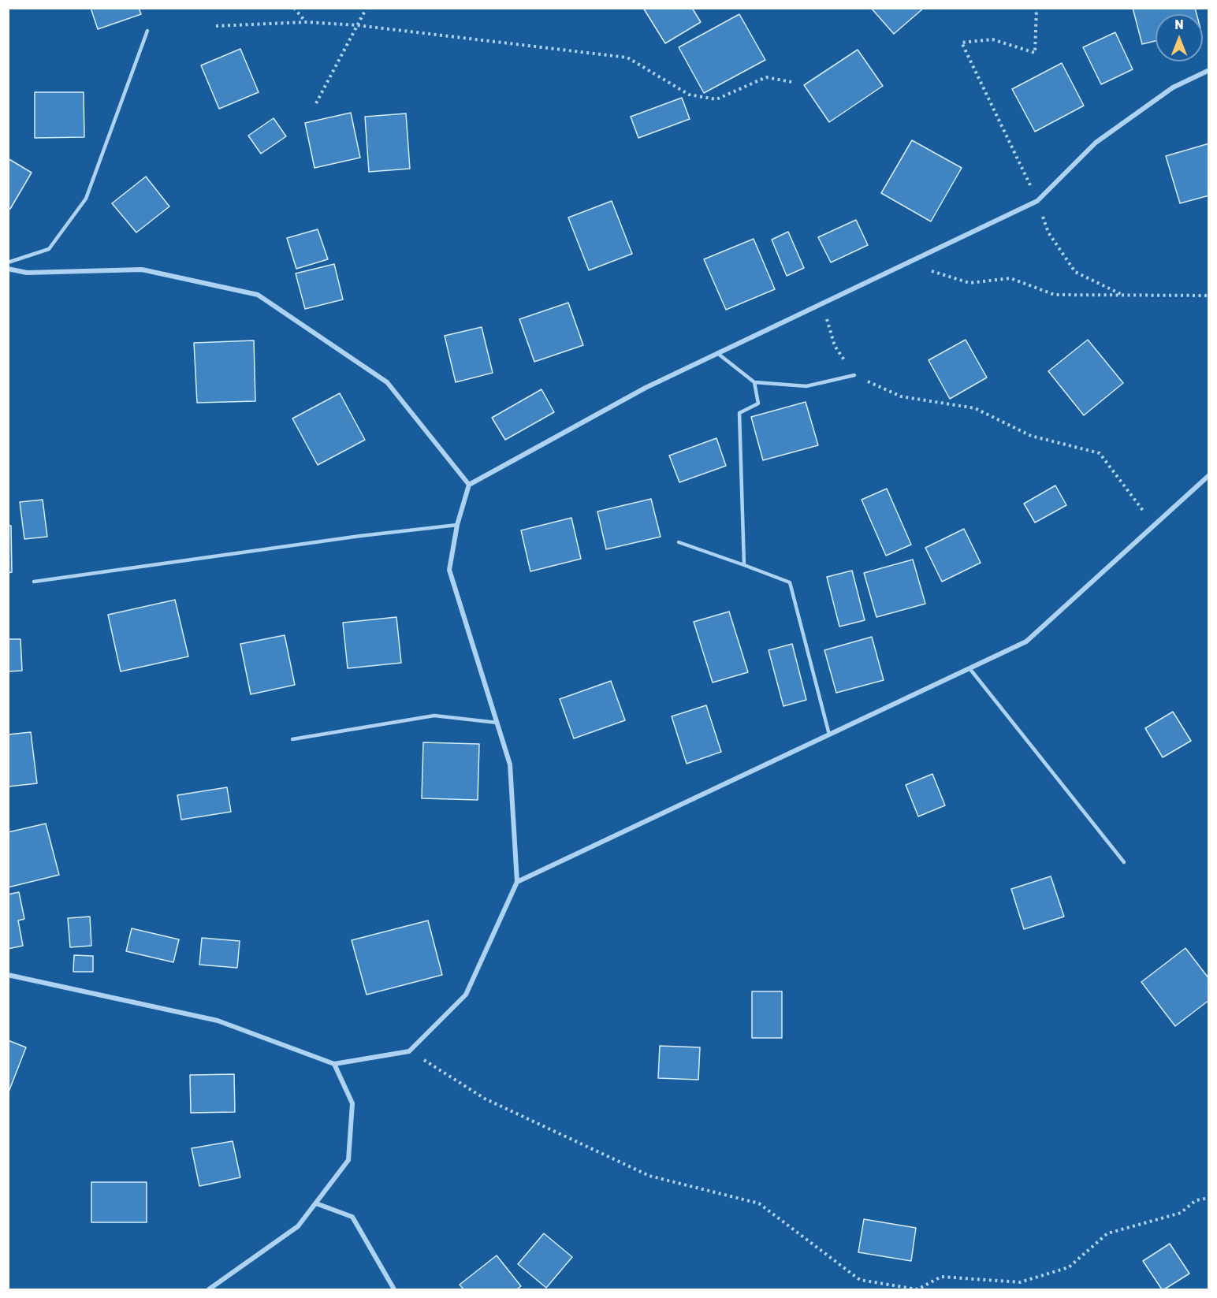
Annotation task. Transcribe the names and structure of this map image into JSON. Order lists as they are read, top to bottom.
{
  "north": "top"
}
